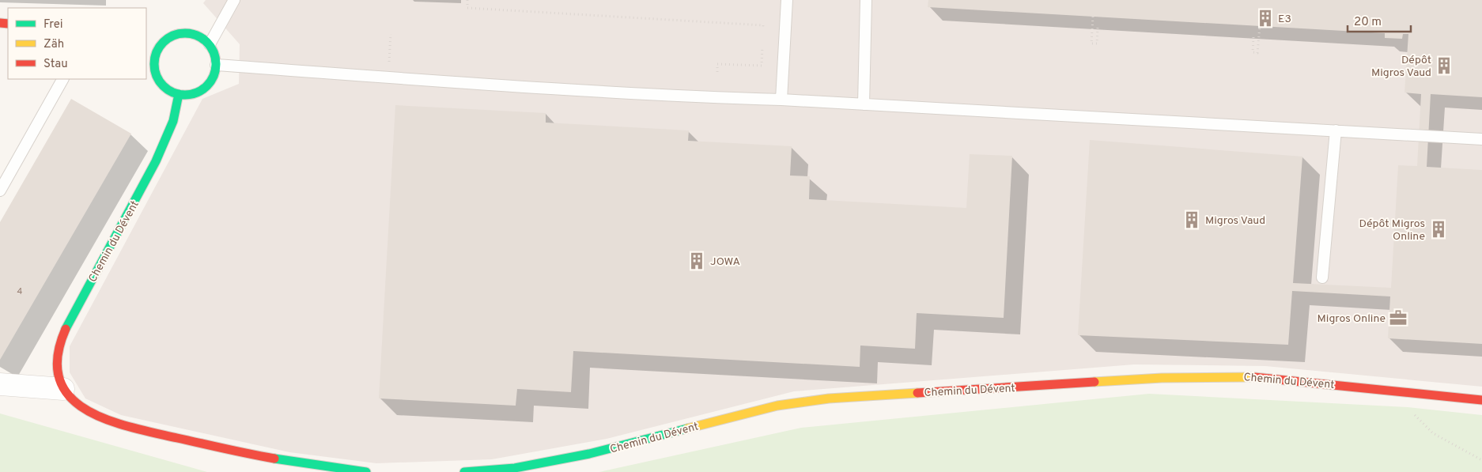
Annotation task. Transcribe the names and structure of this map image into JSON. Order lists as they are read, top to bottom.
{
  "streets": {
    "street": ["Chemin du Dévent"]
  },
  "places": {
    "building": [
      "E3",
      "Dépôt Migros Vaud",
      "Migros Vaud",
      "Dépôt Migros Online",
      "JOWA"
    ],
    "office": ["Migros Online"]
  },
  "house_numbers": ["4"],
  "legend": ["Frei", "Zäh", "Stau"],
  "scale_bar": "20 m"
}
